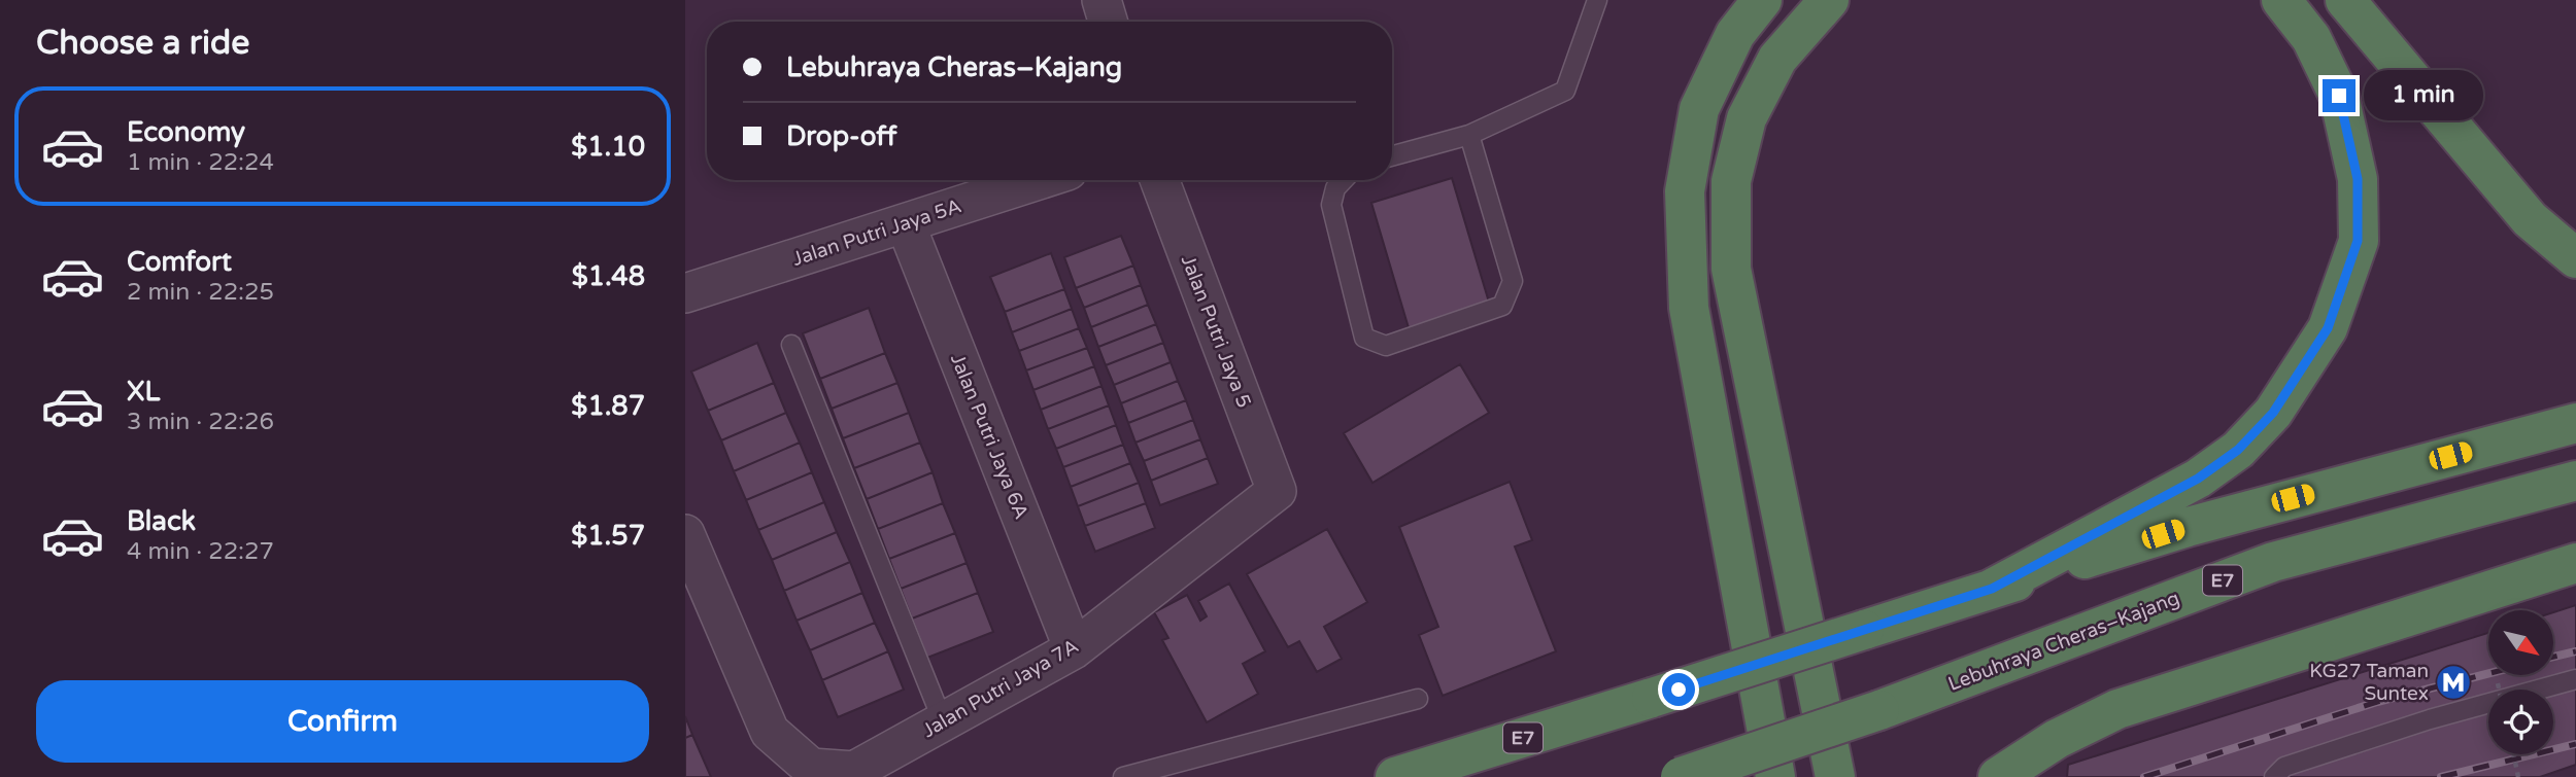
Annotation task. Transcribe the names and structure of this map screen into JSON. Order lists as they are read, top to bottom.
{
  "streets": {
    "highway": ["E7", "Lebuhraya Cheras–Kajang"],
    "street": [
      "Jalan Putri Jaya 5A",
      "Jalan Putri Jaya 5",
      "Jalan Putri Jaya 6A",
      "Jalan Putri Jaya 7A"
    ]
  },
  "crossings": [
    ["Jalan Putri Jaya 5A", "Jalan Putri Jaya 6A"],
    ["Jalan Putri Jaya 5", "Jalan Putri Jaya 7A"],
    ["Jalan Putri Jaya 6A", "Jalan Putri Jaya 7A"]
  ],
  "places": {
    "metro station": ["KG27 Taman Suntex"]
  },
  "north": "bottom right",
  "page": {
    "heading": "Choose a ride",
    "banner": ["Lebuhraya Cheras–Kajang", "Drop-off"],
    "bubble": "1 min",
    "list": [
      {
        "name": "Economy",
        "note": "1 min · 22:24",
        "value": "$1.10"
      },
      {
        "name": "Comfort",
        "note": "2 min · 22:25",
        "value": "$1.48"
      },
      {
        "name": "XL",
        "note": "3 min · 22:26",
        "value": "$1.87"
      },
      {
        "name": "Black",
        "note": "4 min · 22:27",
        "value": "$1.57"
      }
    ],
    "buttons": "Confirm"
  }
}
